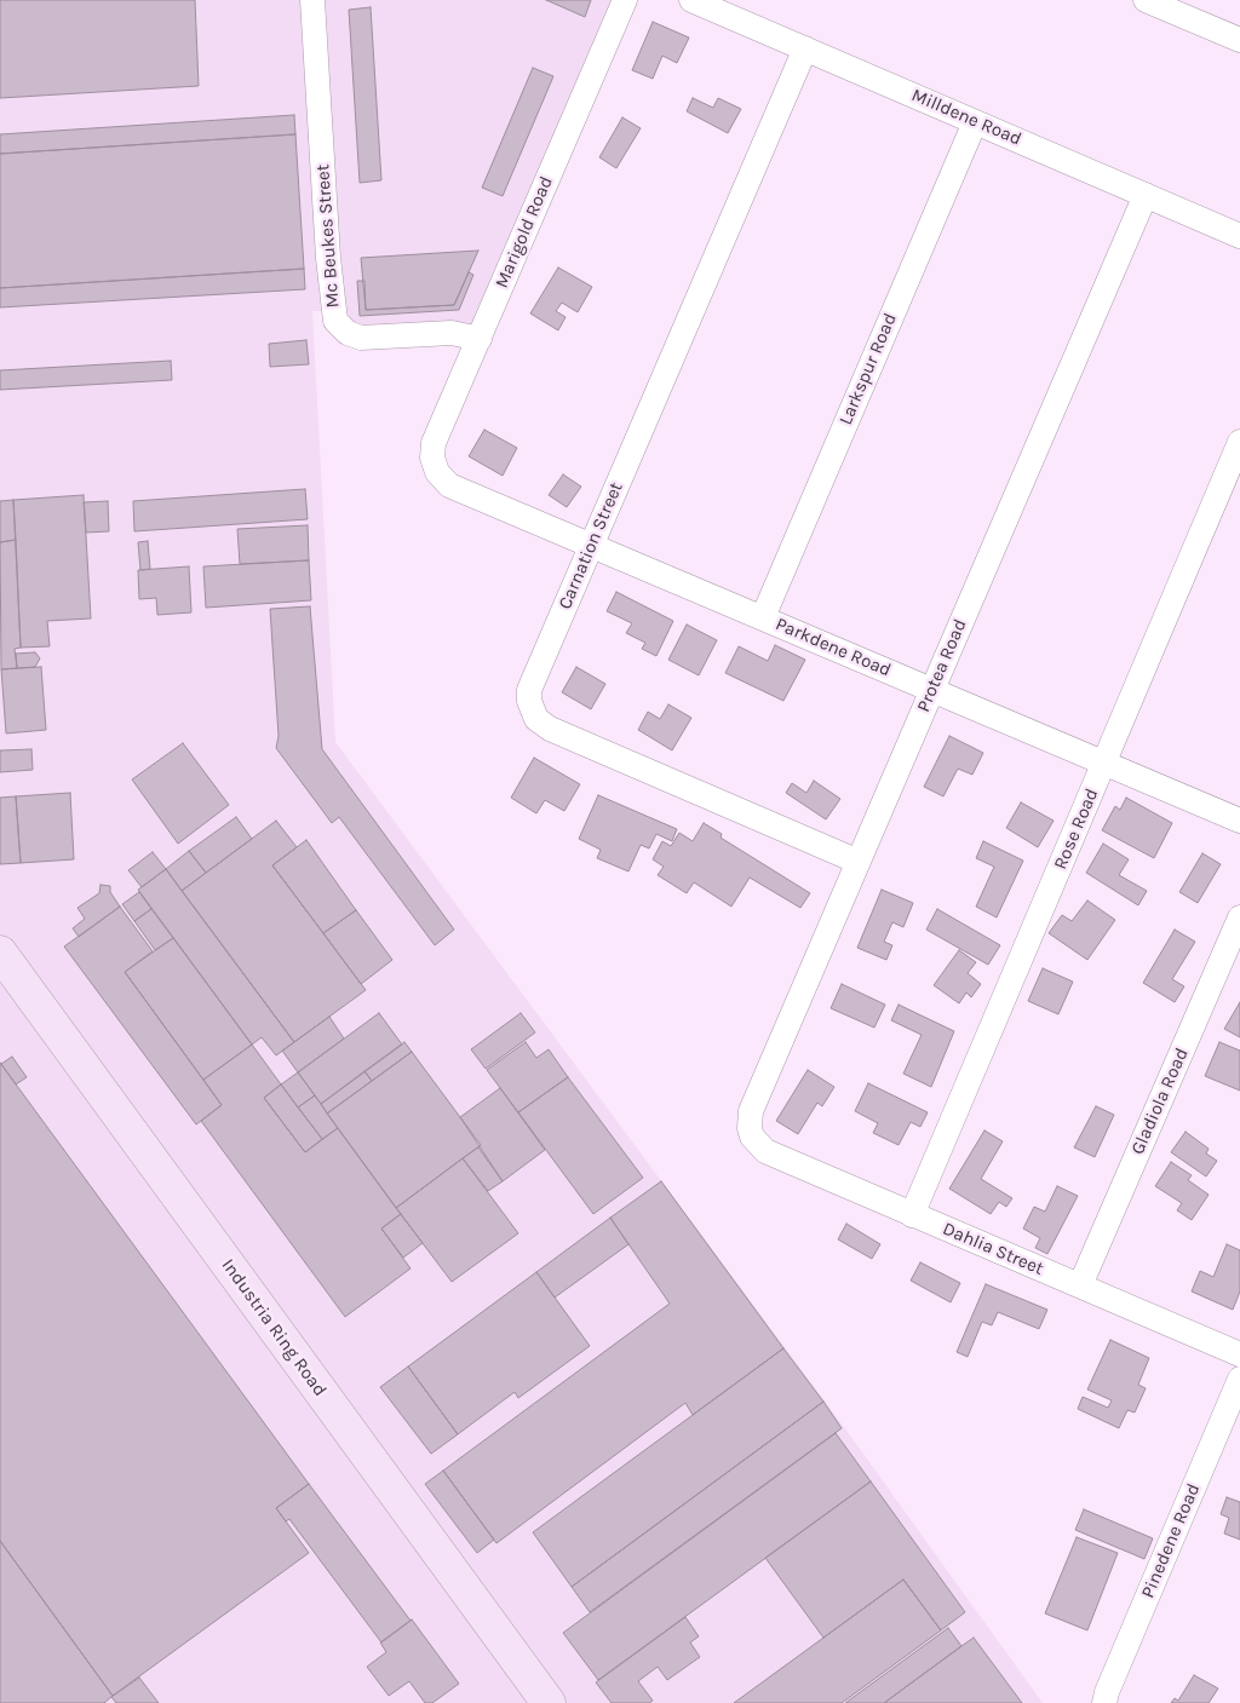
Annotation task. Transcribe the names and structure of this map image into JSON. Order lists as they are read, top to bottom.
{
  "streets": {
    "street": [
      "Milldene Road",
      "Marigold Road",
      "Mc Beukes Street",
      "Larkspur Road",
      "Carnation Street",
      "Parkdene Road",
      "Protea Road",
      "Rose Road",
      "Gladiola Road",
      "Dahlia Street",
      "Industria Ring Road",
      "Pinedene Road"
    ]
  },
  "crossings": [
    ["Milldene Road", "Larkspur Road"],
    ["Milldene Road", "Carnation Street"],
    ["Milldene Road", "Protea Road"],
    ["Marigold Road", "Mc Beukes Street"],
    ["Marigold Road", "Parkdene Road"],
    ["Larkspur Road", "Parkdene Road"],
    ["Carnation Street", "Parkdene Road"],
    ["Carnation Street", "Protea Road"],
    ["Parkdene Road", "Protea Road"],
    ["Parkdene Road", "Rose Road"],
    ["Protea Road", "Dahlia Street"],
    ["Rose Road", "Dahlia Street"],
    ["Gladiola Road", "Dahlia Street"]
  ]
}
